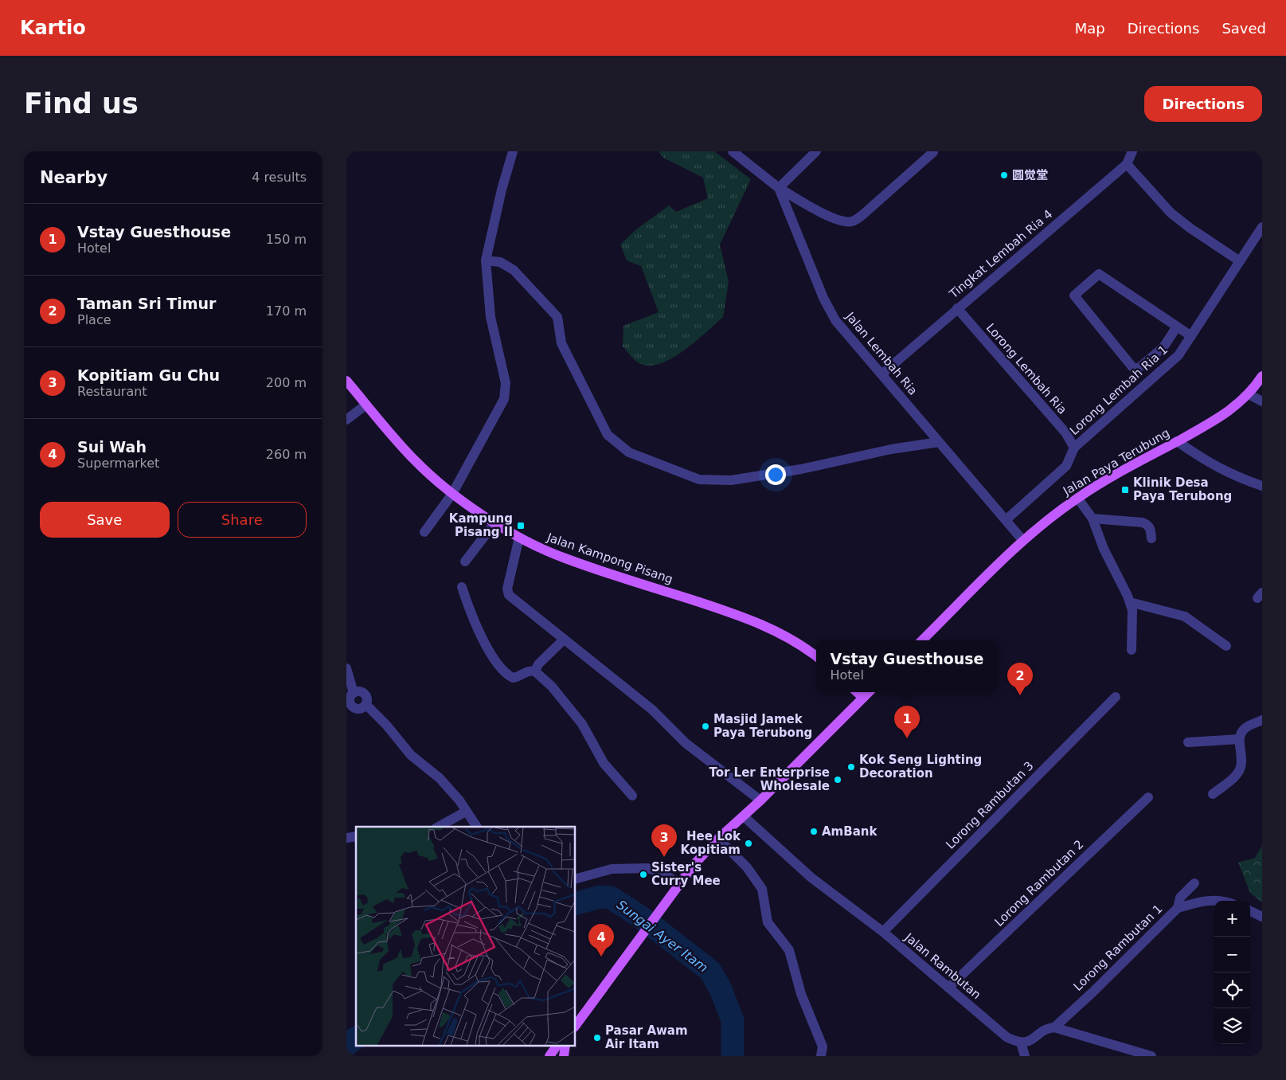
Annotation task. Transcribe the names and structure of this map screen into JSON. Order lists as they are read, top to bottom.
{
  "streets": {
    "main road": ["Jalan Paya Terubung", "Jalan Kampong Pisang"],
    "street": [
      "Tingkat Lembah Ria 4",
      "Jalan Lembah Ria",
      "Lorong Lembah Ria",
      "Lorong Lembah Ria 1",
      "Lorong Rambutan 3",
      "Lorong Rambutan 2",
      "Lorong Rambutan 1",
      "Jalan Rambutan"
    ]
  },
  "crossings": [
    ["Tingkat Lembah Ria 4", "Jalan Lembah Ria"],
    ["Tingkat Lembah Ria 4", "Lorong Lembah Ria"],
    ["Jalan Lembah Ria", "Lorong Lembah Ria 1"],
    ["Jalan Lembah Ria", "Jalan Paya Terubung"],
    ["Lorong Lembah Ria", "Lorong Lembah Ria 1"],
    ["Lorong Rambutan 3", "Jalan Rambutan"],
    ["Lorong Rambutan 2", "Jalan Rambutan"]
  ],
  "water": ["Sungai Ayer Itam"],
  "places": {
    "other": [
      "圆觉堂",
      "Masjid Jamek Paya Terubong",
      "Kok Seng Lighting Decoration",
      "Tor Ler Enterprise Wholesale",
      "AmBank",
      "Hee Lok Kopitiam",
      "Sister's Curry Mee",
      "Pasar Awam Air Itam"
    ],
    "transit": ["Klinik Desa Paya Terubong", "Kampung Pisang II"]
  },
  "page": {
    "header": "Kartio",
    "nav": ["Map", "Directions", "Saved"],
    "buttons": [
      "Directions",
      ["Save", "Share"]
    ],
    "title": "Find us",
    "heading": ["Nearby", "4 results"],
    "list": [
      {
        "mark": "1",
        "name": "Vstay Guesthouse",
        "note": "Hotel",
        "value": "150 m"
      },
      {
        "mark": "2",
        "name": "Taman Sri Timur",
        "note": "Place",
        "value": "170 m"
      },
      {
        "mark": "3",
        "name": "Kopitiam Gu Chu",
        "note": "Restaurant",
        "value": "200 m"
      },
      {
        "mark": "4",
        "name": "Sui Wah",
        "note": "Supermarket",
        "value": "260 m"
      }
    ],
    "popup": ["Vstay Guesthouse", "Hotel"],
    "pins": [
      "2",
      "1",
      "3",
      "4"
    ],
    "map_buttons": ["+", "−"]
  }
}
